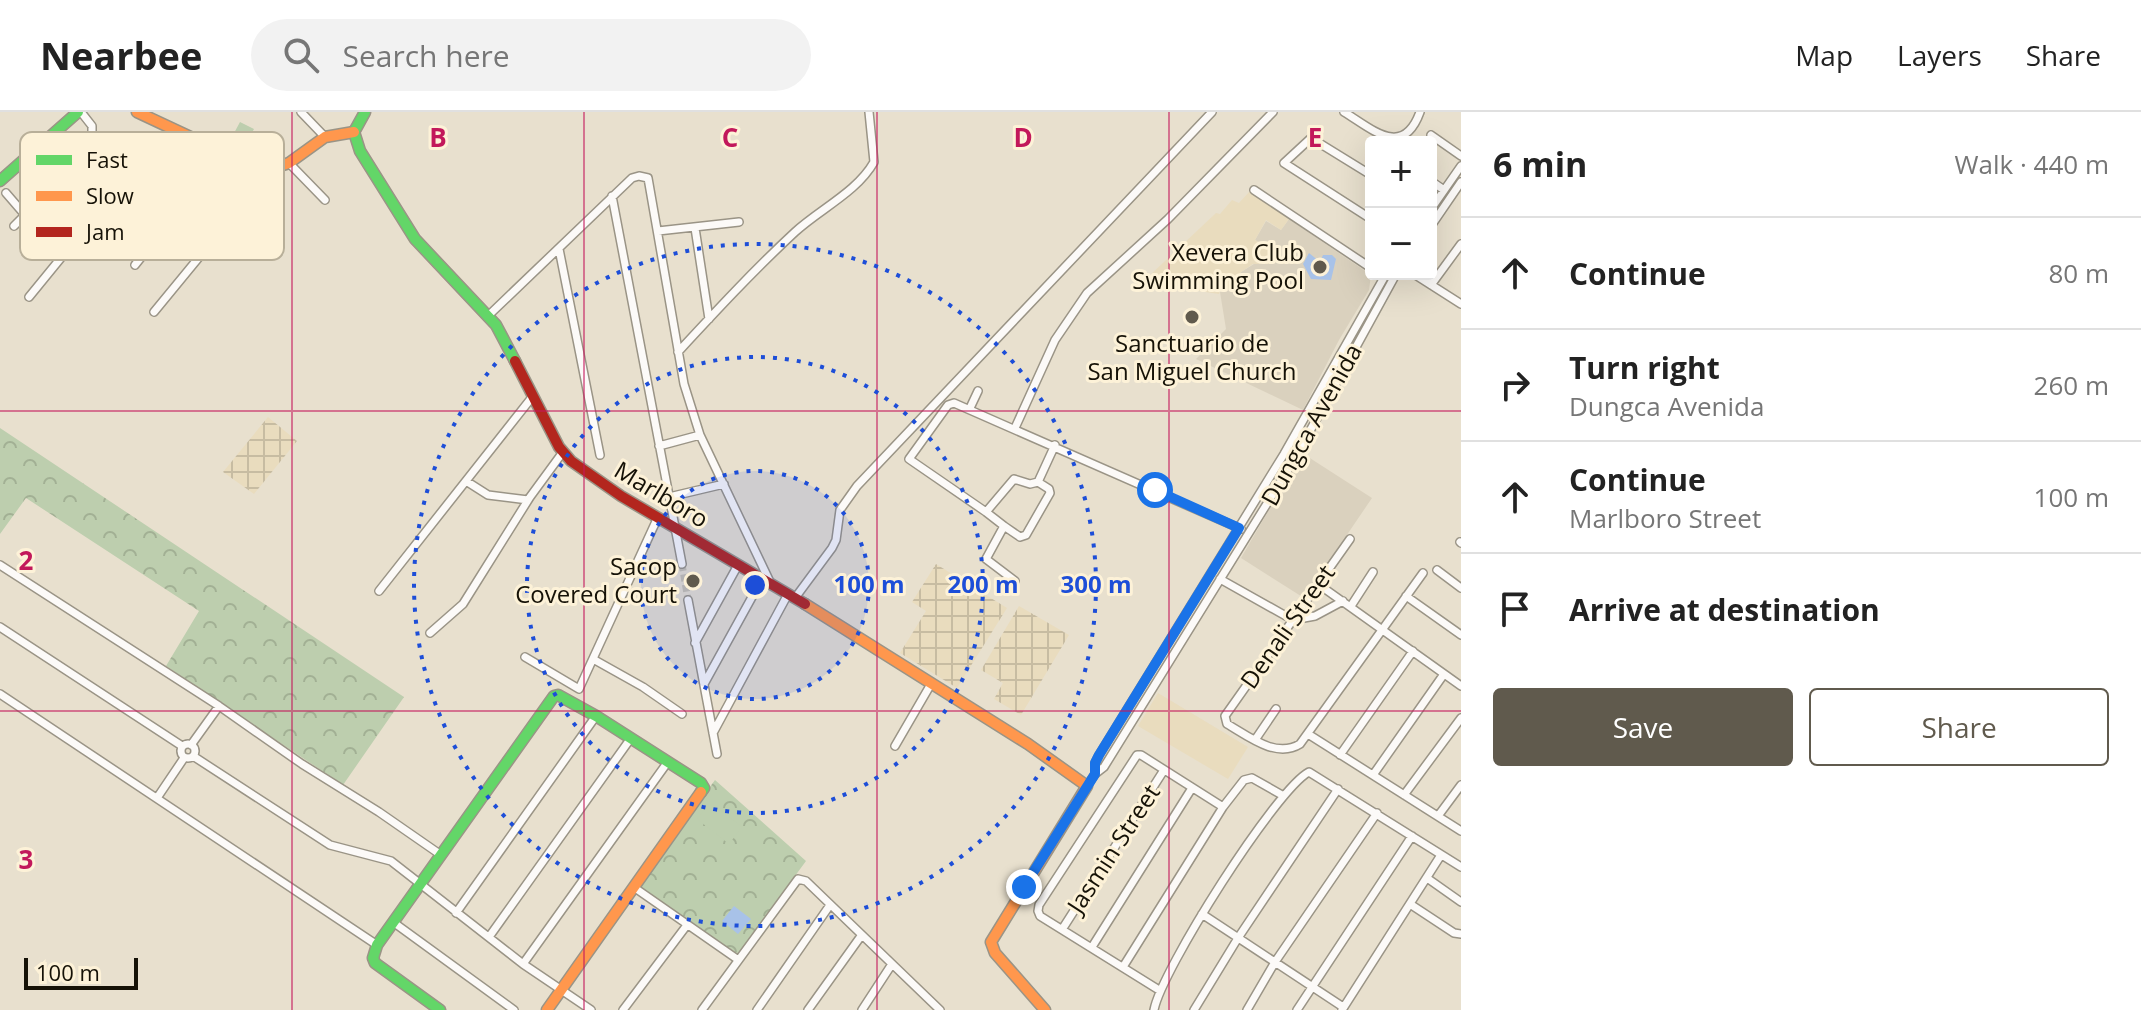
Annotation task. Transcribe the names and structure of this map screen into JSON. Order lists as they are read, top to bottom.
{
  "streets": {
    "street": [
      "Dungca Avenida",
      "Marlboro",
      "Denali Street",
      "Jasmin Street"
    ]
  },
  "crossings": [
    ["Dungca Avenida", "Marlboro"]
  ],
  "places": ["Xevera Club Swimming Pool", "Sanctuario de San Miguel Church", "Sacop Covered Court"],
  "legend": ["Fast", "Slow", "Jam"],
  "scale_bar": "100 m",
  "page": {
    "header": "Nearbee",
    "search": "Search here",
    "nav": ["Map", "Layers", "Share"],
    "heading": ["6 min", "Walk · 440 m"],
    "map_buttons": ["+", "−"],
    "list": [
      ["Continue", "80 m"],
      ["Turn right", "Dungca Avenida", "260 m"],
      ["Continue", "Marlboro Street", "100 m"],
      "Arrive at destination"
    ],
    "buttons": ["Save", "Share"],
    "scale": "100 m"
  },
  "grid": {
    "columns": [
      "B",
      "C",
      "D",
      "E"
    ],
    "rows": ["2", "3"]
  },
  "rings": ["100 m", "200 m", "300 m"]
}
